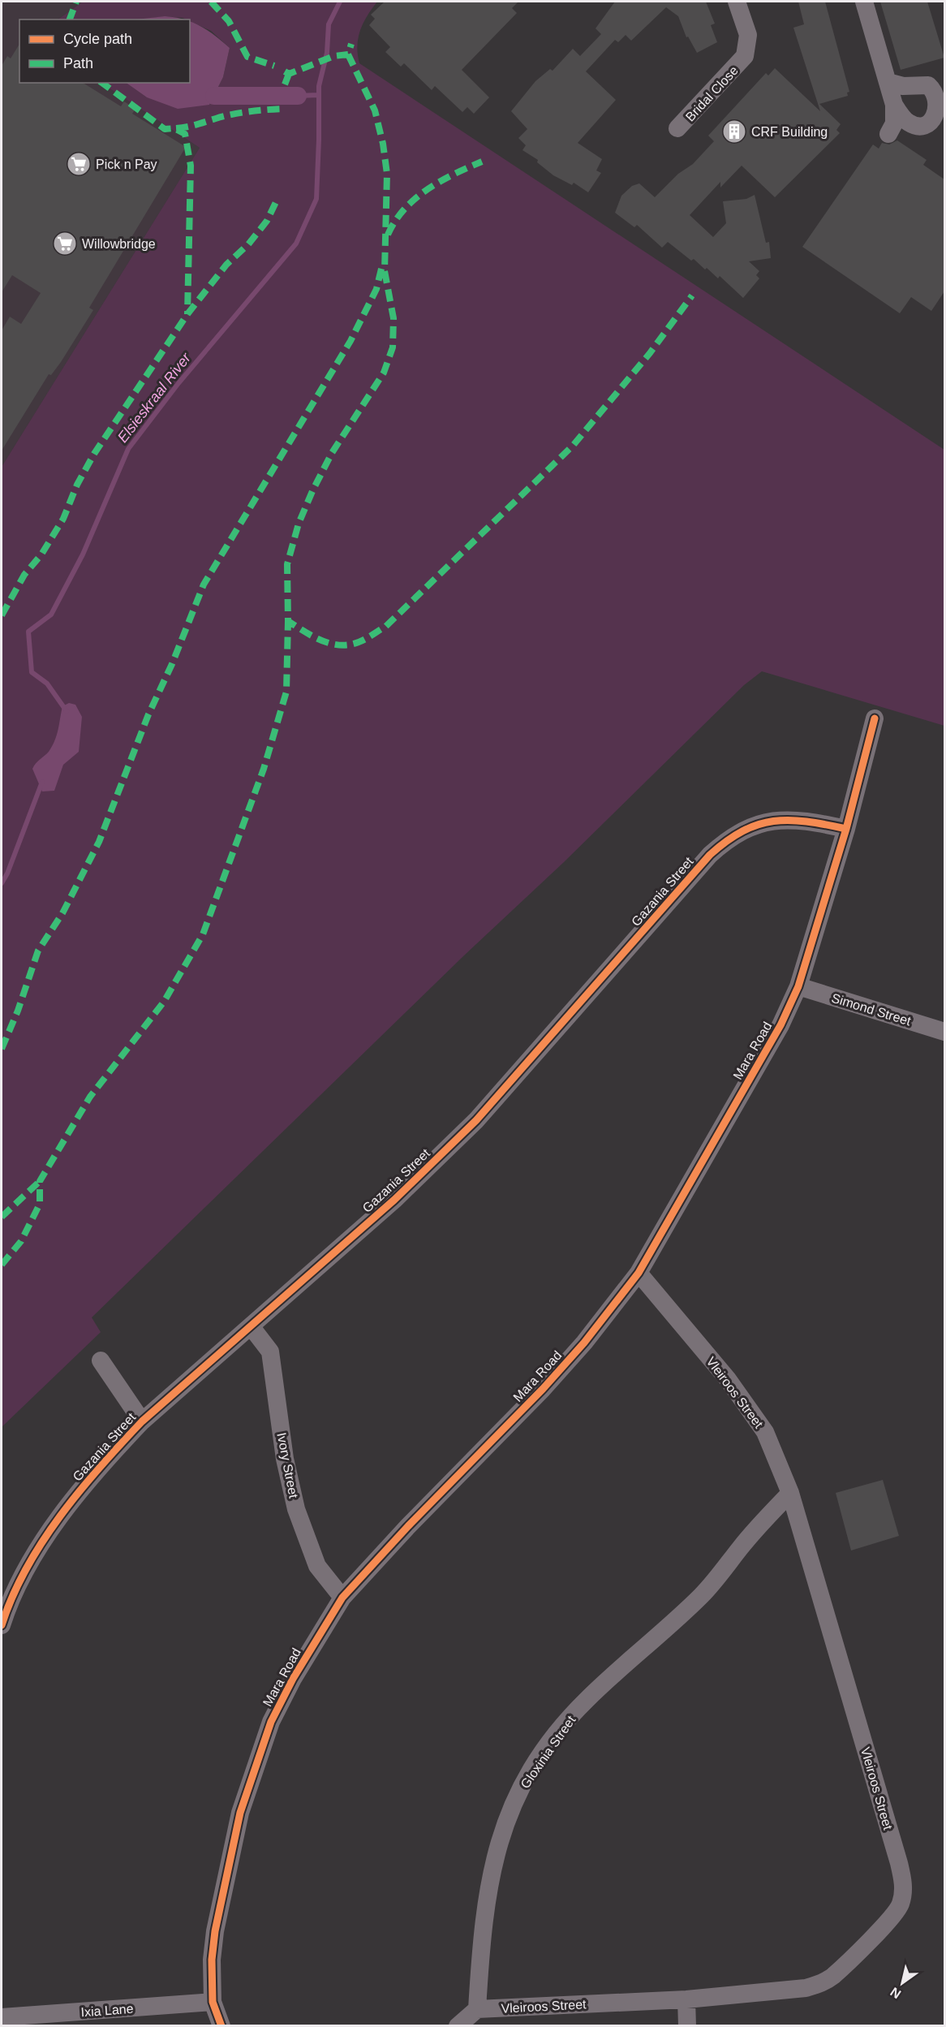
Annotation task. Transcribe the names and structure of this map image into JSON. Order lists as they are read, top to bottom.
{
  "streets": {
    "street": [
      "Bridal Close",
      "Gazania Street",
      "Simond Street",
      "Mara Road",
      "Vleiroos Street",
      "Ivory Street",
      "Gloxinia Street",
      "Ixia Lane"
    ]
  },
  "crossings": [
    ["Gazania Street", "Mara Road"],
    ["Gazania Street", "Ivory Street"],
    ["Simond Street", "Mara Road"],
    ["Mara Road", "Vleiroos Street"],
    ["Mara Road", "Ivory Street"],
    ["Mara Road", "Ixia Lane"],
    ["Vleiroos Street", "Gloxinia Street"]
  ],
  "water": ["Elsieskraal River"],
  "places": {
    "building": ["CRF Building"],
    "supermarket": ["Pick n Pay", "Willowbridge"]
  },
  "legend": ["Cycle path", "Path"],
  "north": "bottom left"
}
